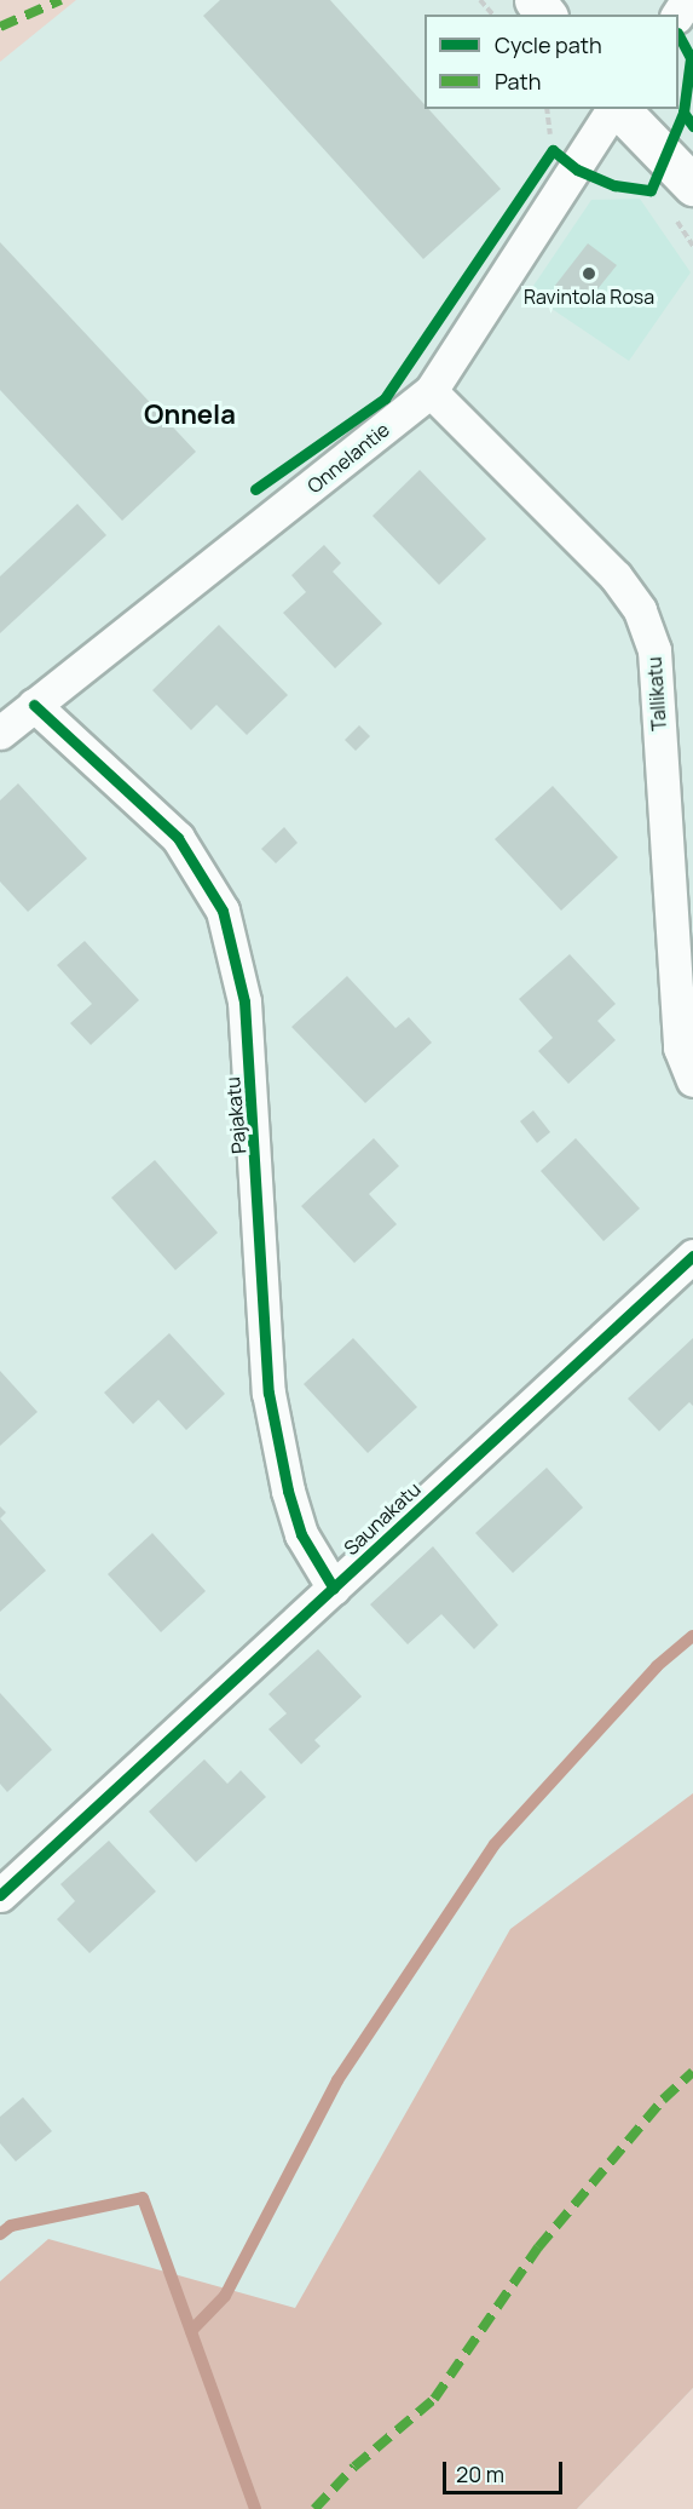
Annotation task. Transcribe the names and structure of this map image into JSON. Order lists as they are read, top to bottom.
{
  "streets": {
    "street": [
      "Onnelantie",
      "Tallikatu",
      "Pajakatu",
      "Saunakatu"
    ]
  },
  "crossings": [
    ["Onnelantie", "Tallikatu"],
    ["Onnelantie", "Pajakatu"],
    ["Pajakatu", "Saunakatu"]
  ],
  "districts": ["Onnela"],
  "places": ["Ravintola Rosa"],
  "legend": ["Cycle path", "Path"],
  "scale_bar": "20 m"
}
